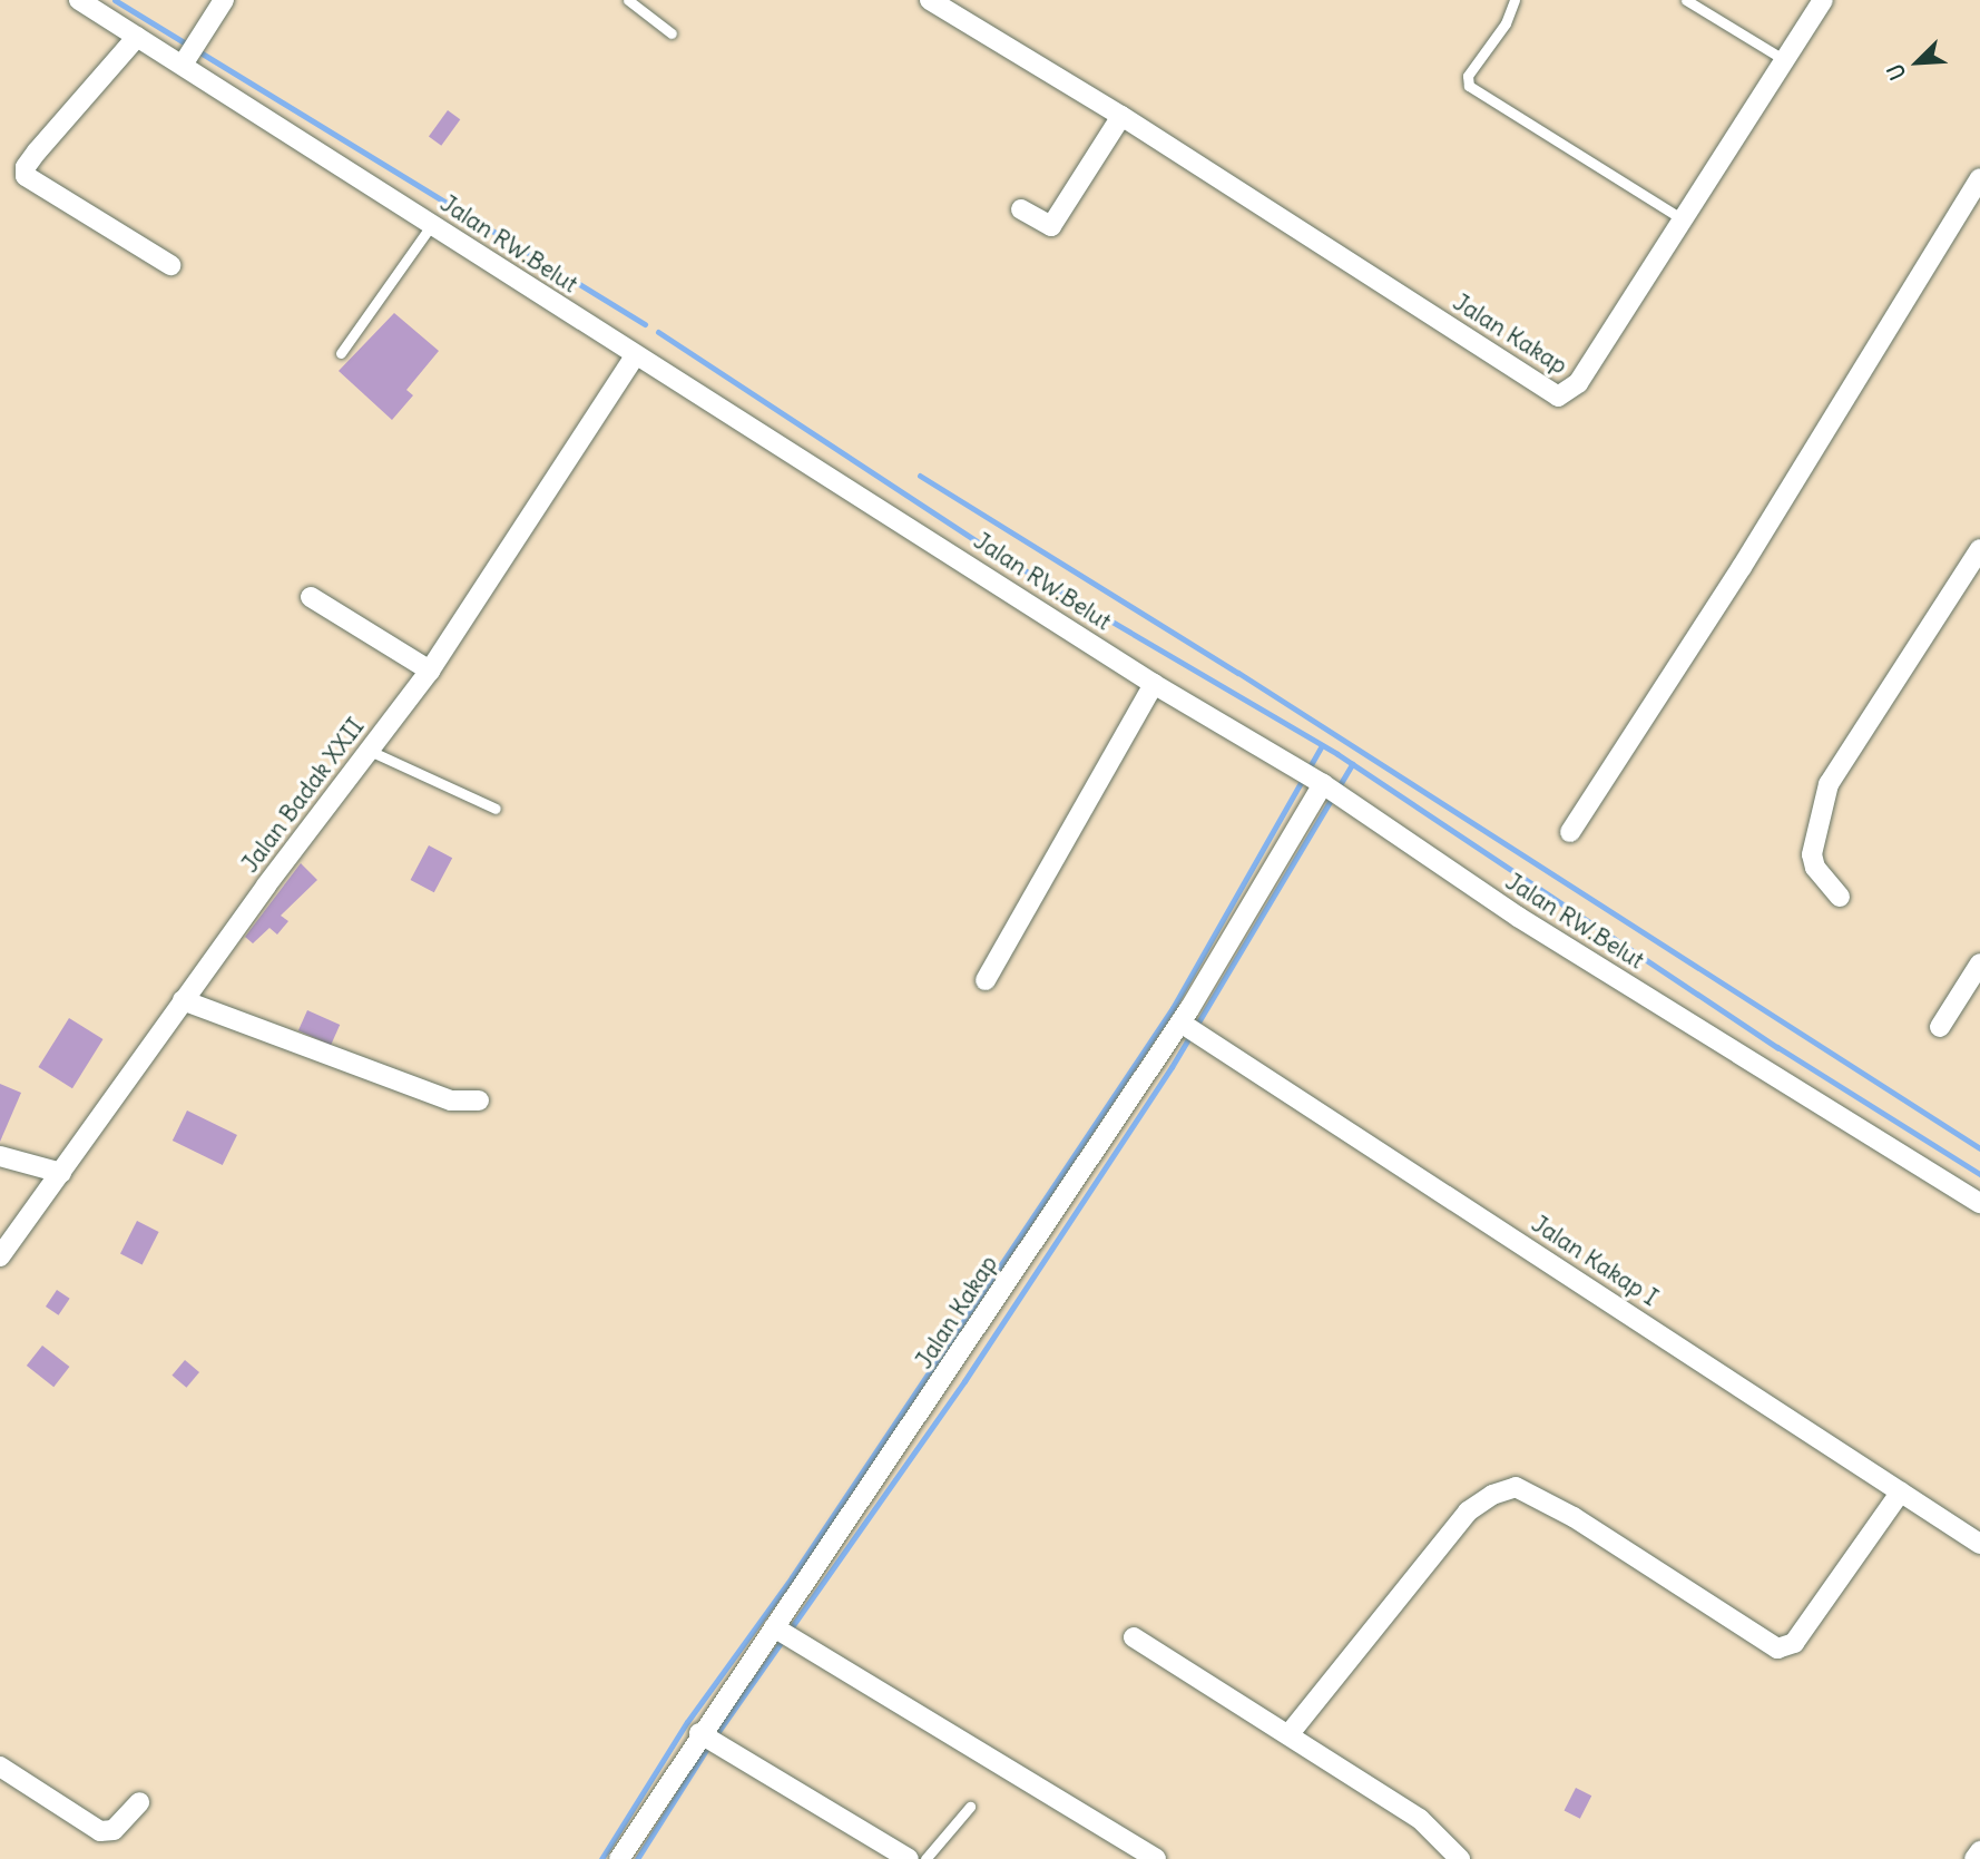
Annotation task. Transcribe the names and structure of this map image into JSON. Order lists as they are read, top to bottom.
{
  "streets": {
    "street": [
      "Jalan RW.Belut",
      "Jalan Kakap",
      "Jalan Badak XXII",
      "Jalan Kakap I"
    ]
  },
  "crossings": [
    ["Jalan RW.Belut", "Jalan Kakap"],
    ["Jalan RW.Belut", "Jalan Badak XXII"],
    ["Jalan Kakap", "Jalan Kakap I"]
  ],
  "north": "bottom left"
}
